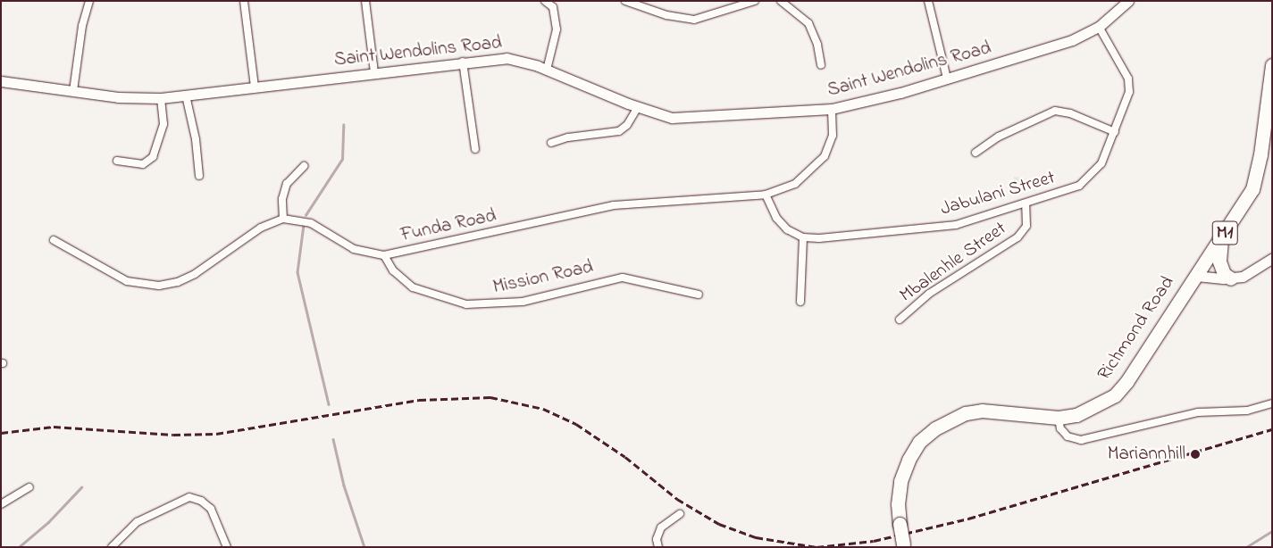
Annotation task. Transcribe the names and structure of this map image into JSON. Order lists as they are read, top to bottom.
{
  "streets": {
    "highway": ["M1", "Richmond Road"],
    "street": [
      "Saint Wendolins Road",
      "Jabulani Street",
      "Funda Road",
      "Mbalenhle Street",
      "Mission Road"
    ]
  },
  "crossings": [
    ["Saint Wendolins Road", "Jabulani Street"],
    ["Saint Wendolins Road", "Funda Road"],
    ["Jabulani Street", "Mbalenhle Street"],
    ["Funda Road", "Mission Road"]
  ],
  "places": ["Mariannhill"]
}
